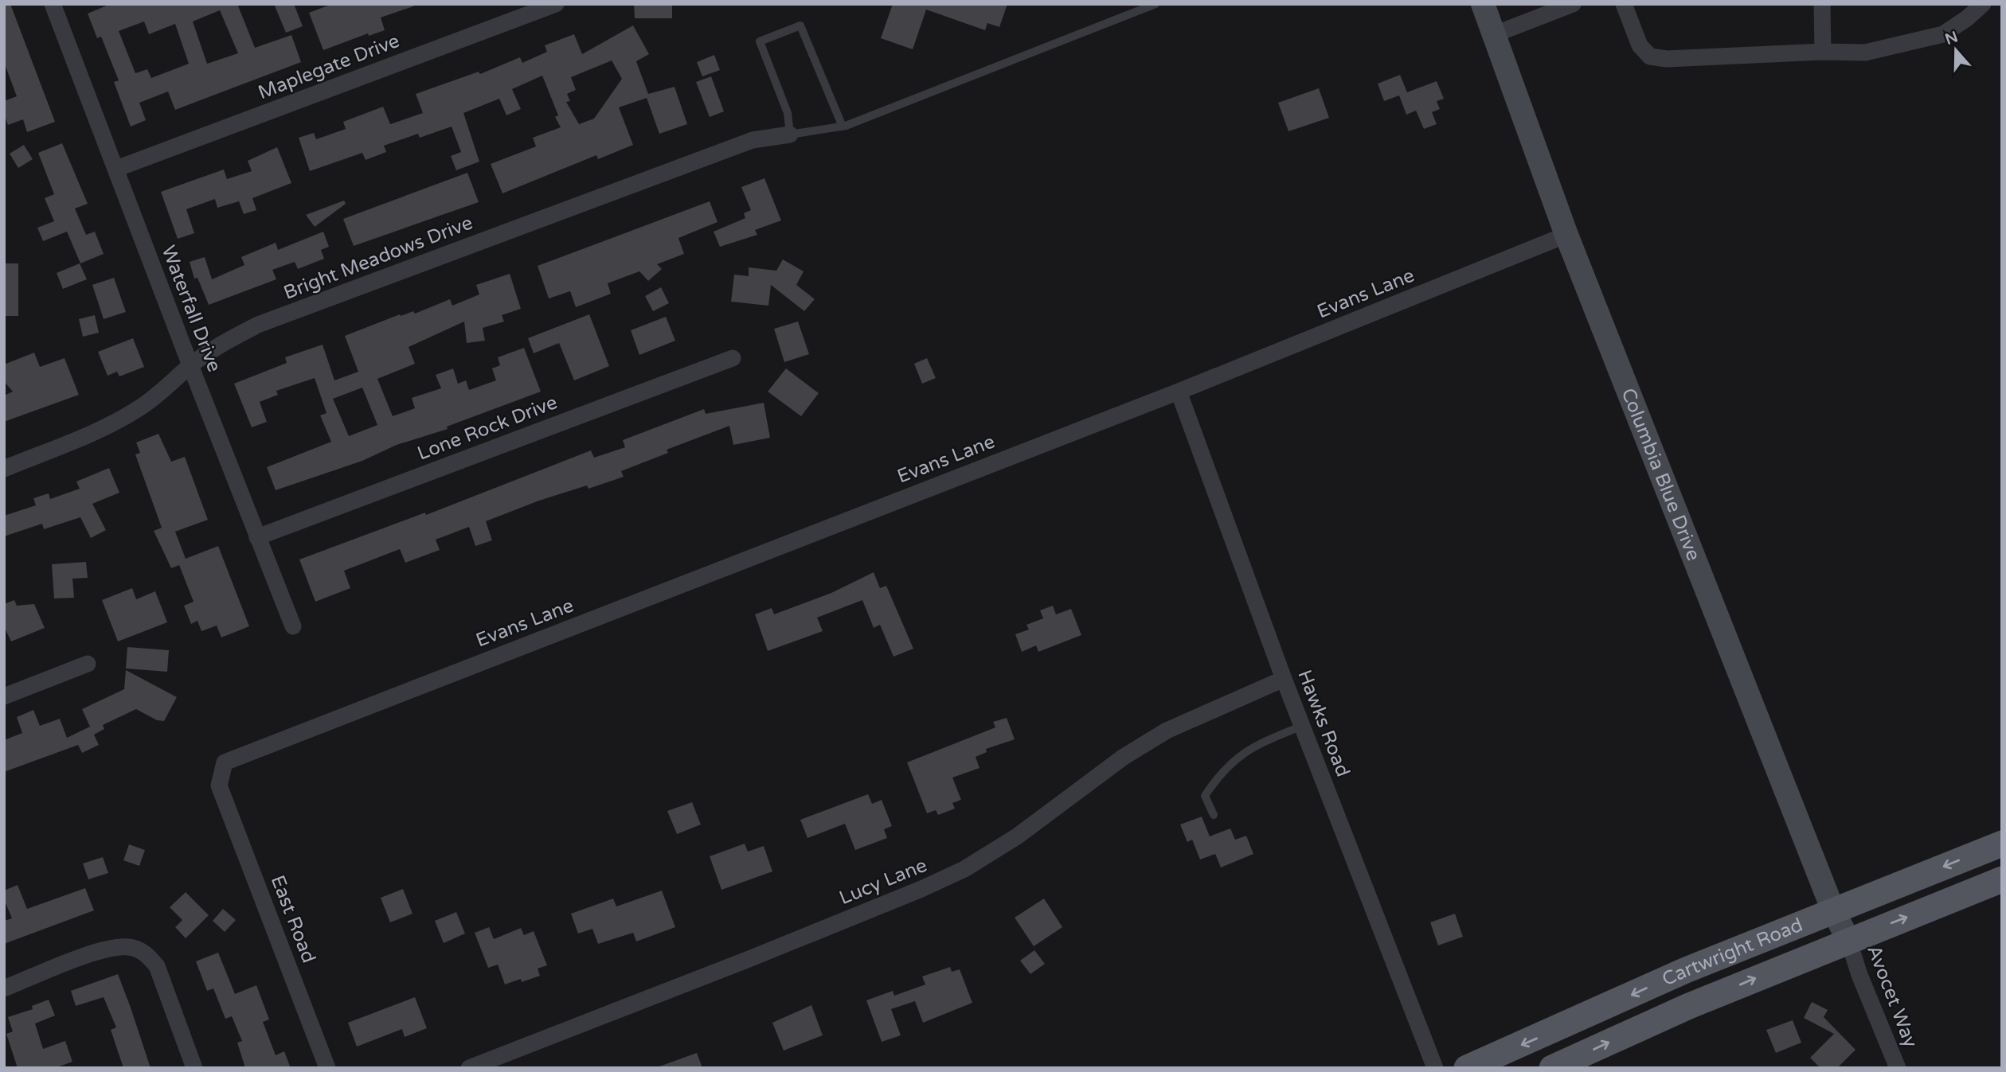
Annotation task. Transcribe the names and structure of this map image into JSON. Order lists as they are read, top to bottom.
{
  "streets": {
    "main road": ["Cartwright Road"],
    "street": [
      "Maplegate Drive",
      "Bright Meadows Drive",
      "Evans Lane",
      "Waterfall Drive",
      "Lone Rock Drive",
      "Columbia Blue Drive",
      "Hawks Road",
      "Lucy Lane",
      "East Road",
      "Avocet Way"
    ]
  },
  "crossings": [
    ["Maplegate Drive", "Waterfall Drive"],
    ["Bright Meadows Drive", "Waterfall Drive"],
    ["Evans Lane", "Columbia Blue Drive"],
    ["Evans Lane", "Hawks Road"],
    ["Evans Lane", "East Road"],
    ["Waterfall Drive", "Lone Rock Drive"],
    ["Columbia Blue Drive", "Cartwright Road"],
    ["Columbia Blue Drive", "Avocet Way"],
    ["Hawks Road", "Lucy Lane"],
    ["Cartwright Road", "Avocet Way"]
  ],
  "north": "top"
}
